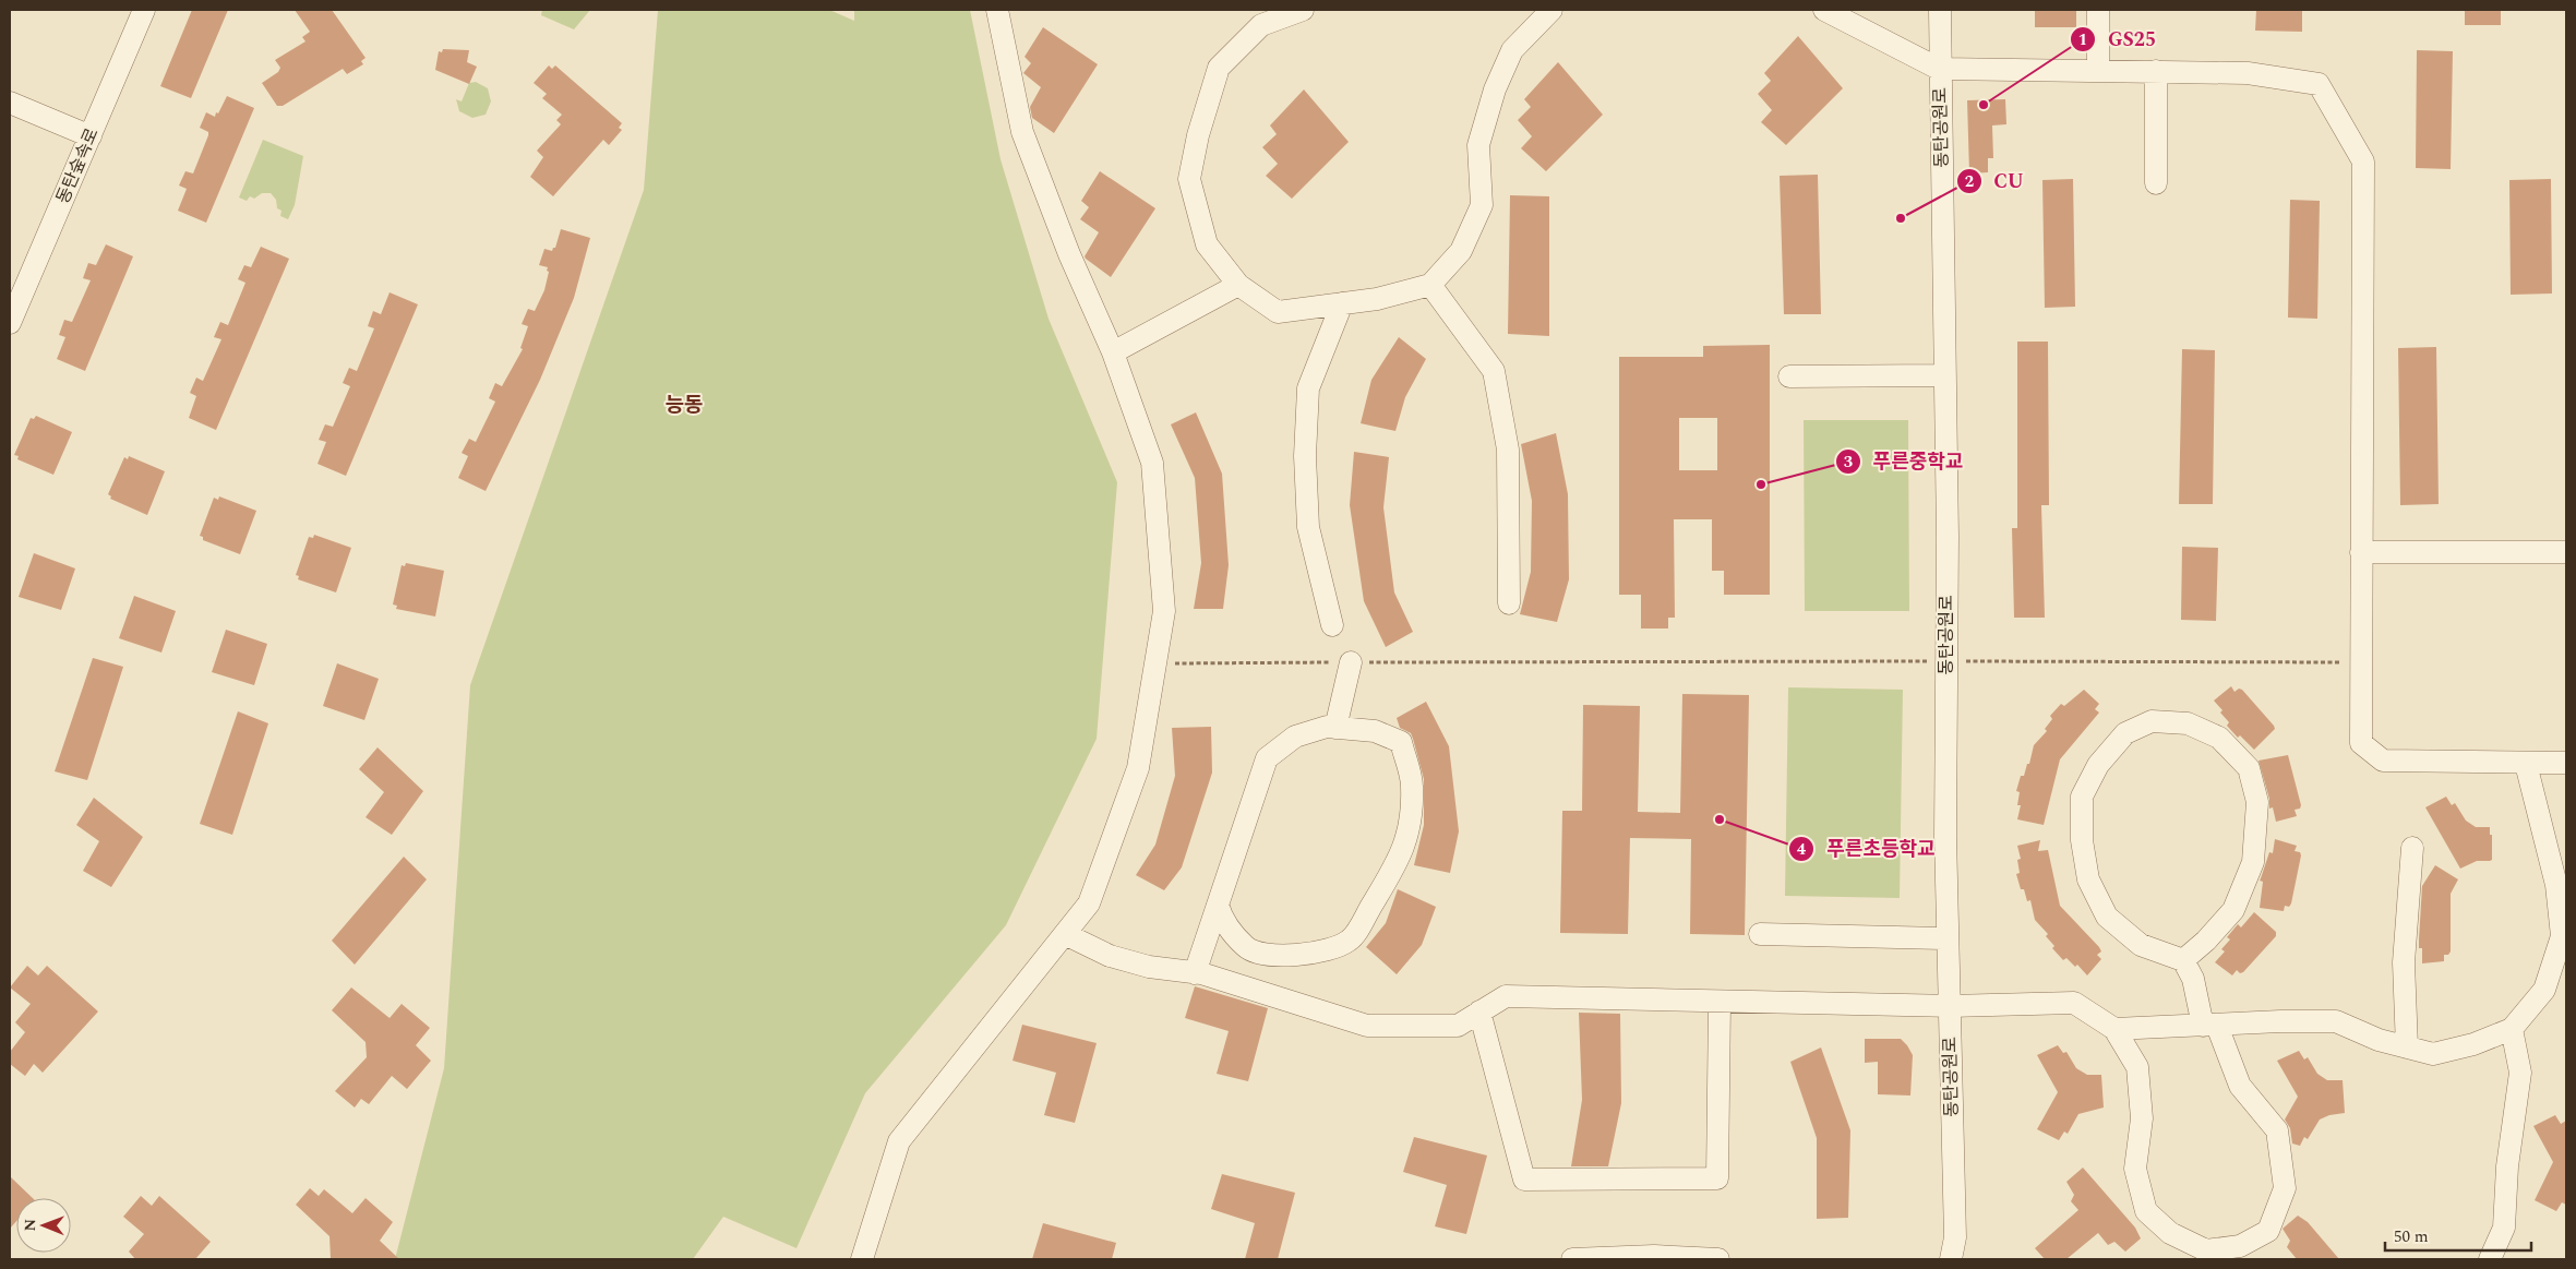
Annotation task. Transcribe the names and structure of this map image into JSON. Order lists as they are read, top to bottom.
{
  "streets": {
    "street": ["동탄공원로", "동탄숲속로"]
  },
  "districts": ["능동"],
  "places": [
    "GS25",
    "CU",
    "푸른중학교",
    "푸른초등학교"
  ],
  "scale_bar": "50 m",
  "north": "left"
}
